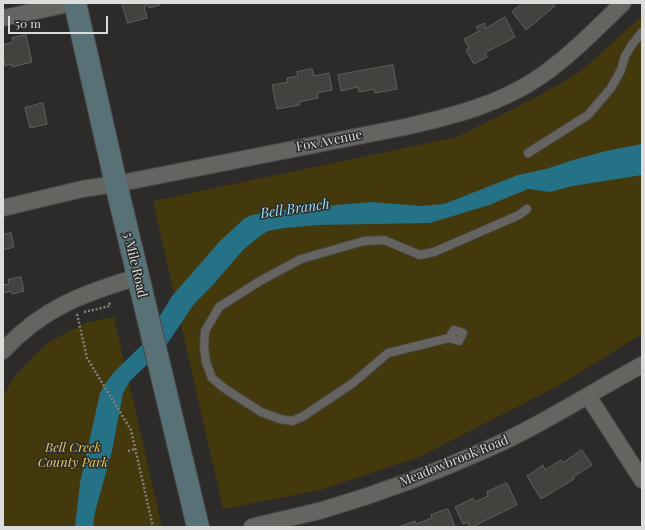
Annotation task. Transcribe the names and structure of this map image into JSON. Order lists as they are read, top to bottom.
{
  "streets": {
    "main road": ["5 Mile Road"],
    "street": ["Fox Avenue", "Meadowbrook Road"]
  },
  "crossings": [
    ["Fox Avenue", "5 Mile Road"]
  ],
  "water": ["Bell Branch"],
  "parks": ["Bell Creek County Park"],
  "scale_bar": "50 m"
}
